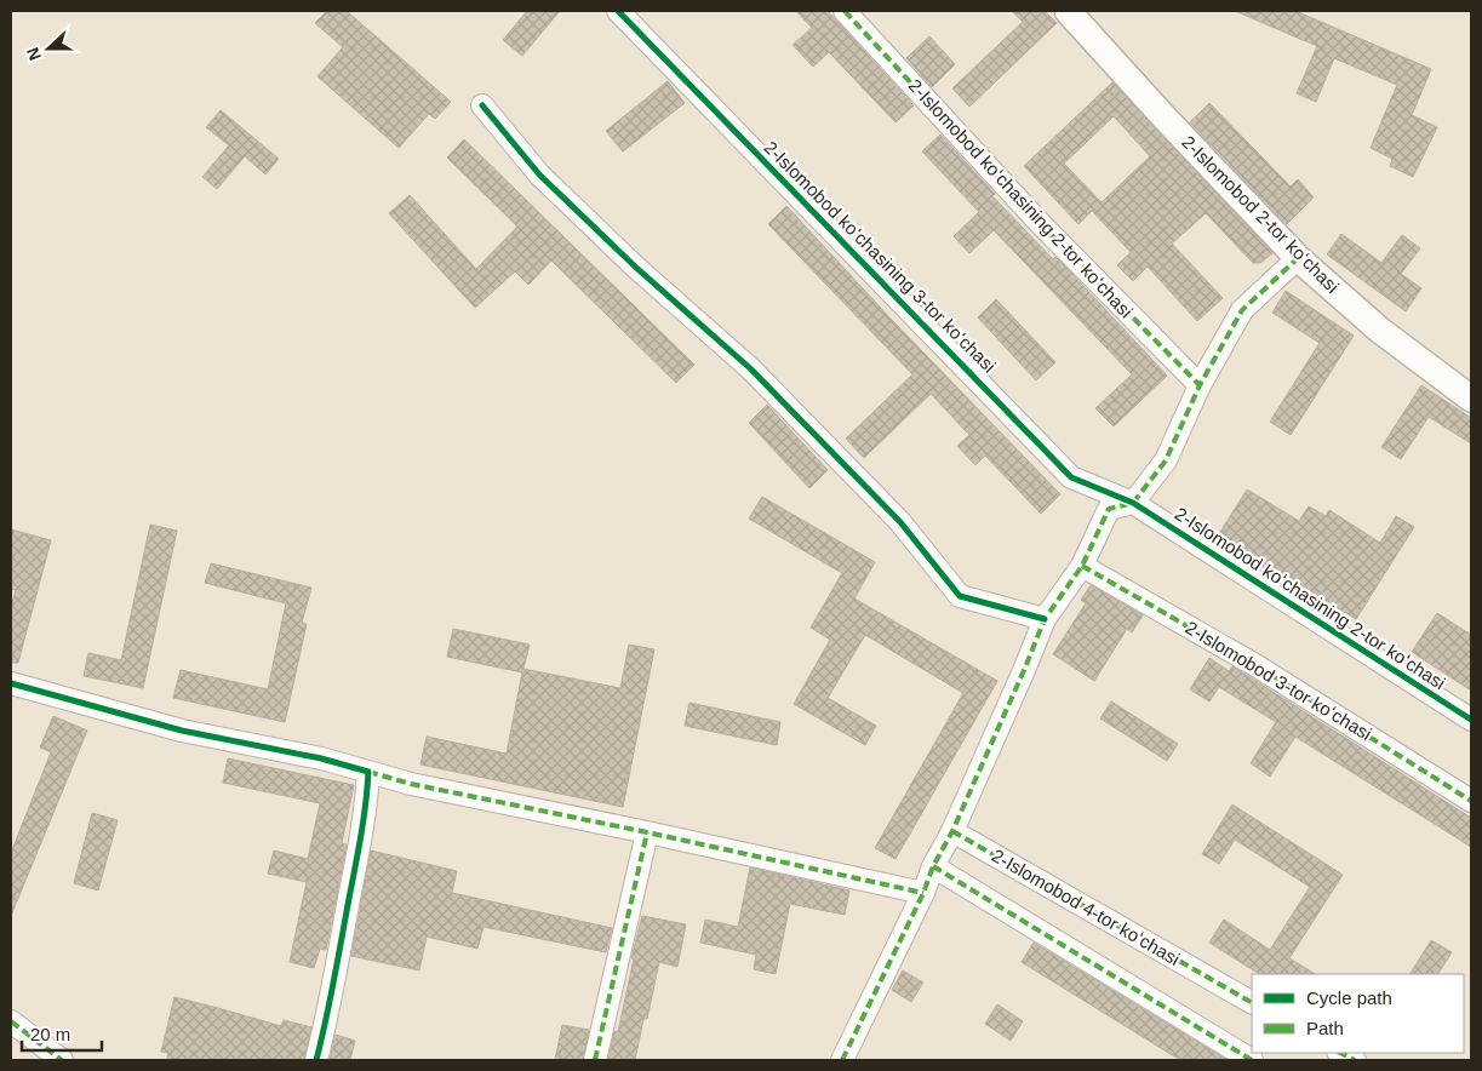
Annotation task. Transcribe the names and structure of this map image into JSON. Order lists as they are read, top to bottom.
{
  "streets": {
    "street": [
      "2-Islomobod koʻchasining 2-tor koʻchasi",
      "2-Islomobod 2-tor koʻchasi",
      "2-Islomobod koʻchasining 3-tor koʻchasi",
      "2-Islomobod 3-tor koʻchasi",
      "2-Islomobod 4-tor koʻchasi"
    ]
  },
  "crossings": [
    ["2-Islomobod koʻchasining 2-tor koʻchasi", "2-Islomobod koʻchasining 3-tor koʻchasi"]
  ],
  "legend": ["Cycle path", "Path"],
  "scale_bar": "20 m",
  "north": "left"
}
